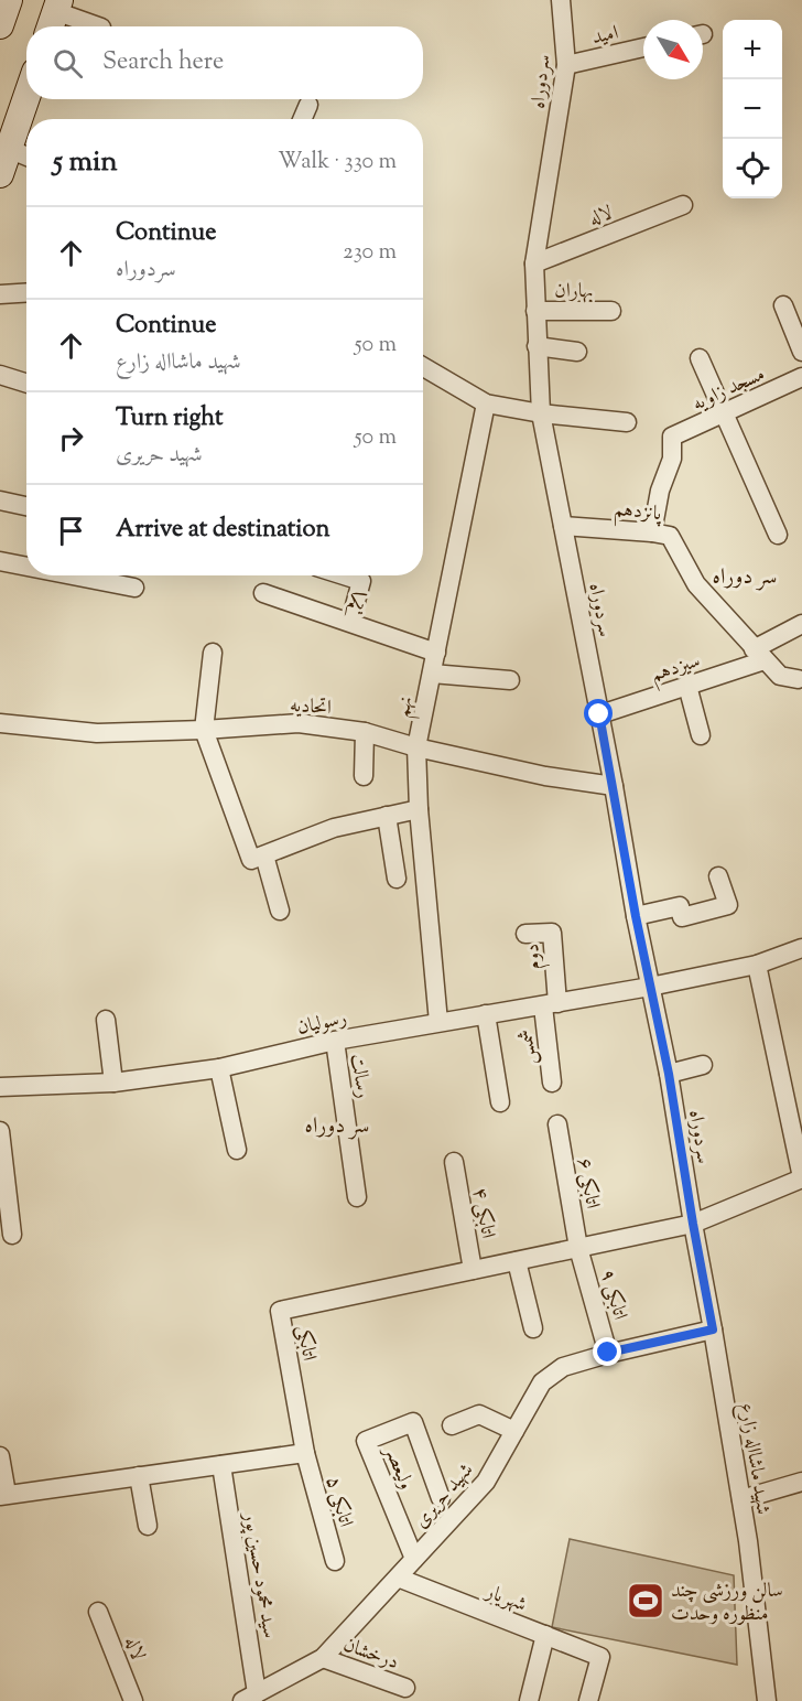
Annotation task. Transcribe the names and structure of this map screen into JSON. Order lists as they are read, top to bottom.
{
  "streets": {
    "street": [
      "امید",
      "سردوراه",
      "لاله",
      "بهاران",
      "مسجد زاویه",
      "پانزدهم",
      "یکم",
      "سیزدهم",
      "اتحادیه",
      "نهم",
      "دوم",
      "رسولیان",
      "شمس",
      "رسالت",
      "اتابکی ۶",
      "اتابکی ۴",
      "اتابکی ۹",
      "اتابکی",
      "شهید ماشااله زارع",
      "ولیعصر",
      "شهید حریری",
      "اتابکی ۵",
      "سید محمود حسین پور",
      "شهریار",
      "درخشان"
    ]
  },
  "crossings": [
    ["امید", "سردوراه"],
    ["سردوراه", "لاله"],
    ["سردوراه", "بهاران"],
    ["سردوراه", "پانزدهم"],
    ["سردوراه", "سیزدهم"],
    ["سردوراه", "اتحادیه"],
    ["سردوراه", "رسولیان"],
    ["سردوراه", "اتابکی"],
    ["سردوراه", "شهید ماشااله زارع"],
    ["مسجد زاویه", "پانزدهم"],
    ["پانزدهم", "سیزدهم"],
    ["یکم", "نهم"],
    ["اتحادیه", "نهم"],
    ["نهم", "رسولیان"],
    ["دوم", "رسولیان"],
    ["دوم", "شمس"],
    ["رسولیان", "شمس"],
    ["رسولیان", "رسالت"],
    ["اتابکی ۶", "اتابکی ۹"],
    ["اتابکی ۶", "اتابکی"],
    ["اتابکی ۴", "اتابکی"],
    ["اتابکی ۹", "اتابکی"],
    ["اتابکی ۹", "شهید حریری"],
    ["اتابکی", "شهید ماشااله زارع"],
    ["اتابکی", "اتابکی ۵"],
    ["شهید ماشااله زارع", "شهید حریری"],
    ["ولیعصر", "شهید حریری"],
    ["شهید حریری", "سید محمود حسین پور"],
    ["شهید حریری", "شهریار"],
    ["شهید حریری", "درخشان"]
  ],
  "districts": ["سر دوراه", "سر دوراه"],
  "places": {
    "sports": ["سالن ورزشی چند منظوره وحدت"]
  },
  "north": "bottom right",
  "page": {
    "map_buttons": ["+", "−"],
    "search": "Search here",
    "heading": ["5 min", "Walk · 330 m"],
    "list": [
      ["Continue", "سردوراه", "230 m"],
      ["Continue", "شهید ماشااله زارع", "50 m"],
      ["Turn right", "شهید حریری", "50 m"],
      "Arrive at destination"
    ]
  }
}
